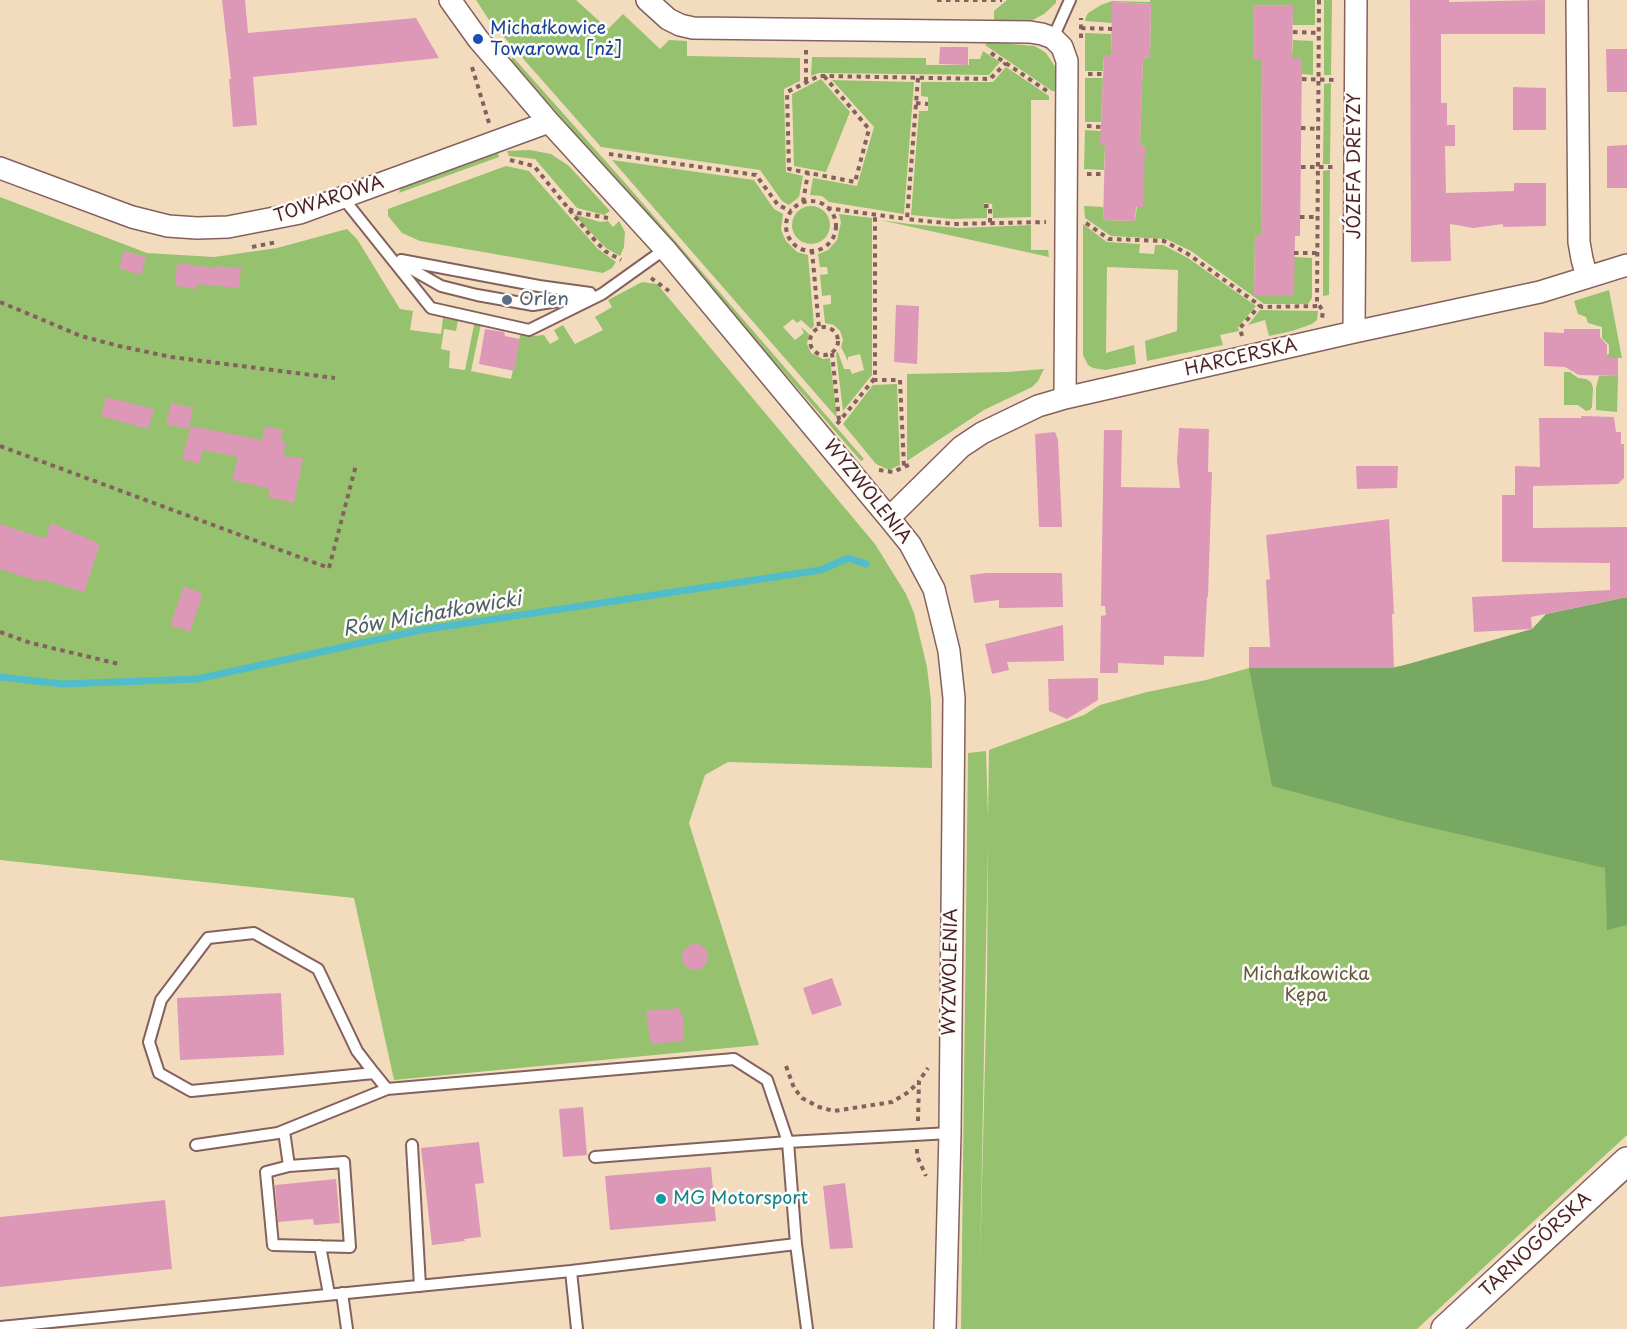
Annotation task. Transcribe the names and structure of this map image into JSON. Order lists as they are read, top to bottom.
{
  "streets": {
    "street": [
      "JÓZEFA DREYZY",
      "TOWAROWA",
      "HARCERSKA",
      "WYZWOLENIA",
      "TARNOGÓRSKA"
    ]
  },
  "crossings": [
    ["JÓZEFA DREYZY", "HARCERSKA"],
    ["TOWAROWA", "WYZWOLENIA"],
    ["HARCERSKA", "WYZWOLENIA"]
  ],
  "water": ["Rów Michałkowicki"],
  "parks": ["Michałkowicka Kępa"],
  "places": ["Michałkowice Towarowa [nż]", "Orlen", "MG Motorsport"]
}
